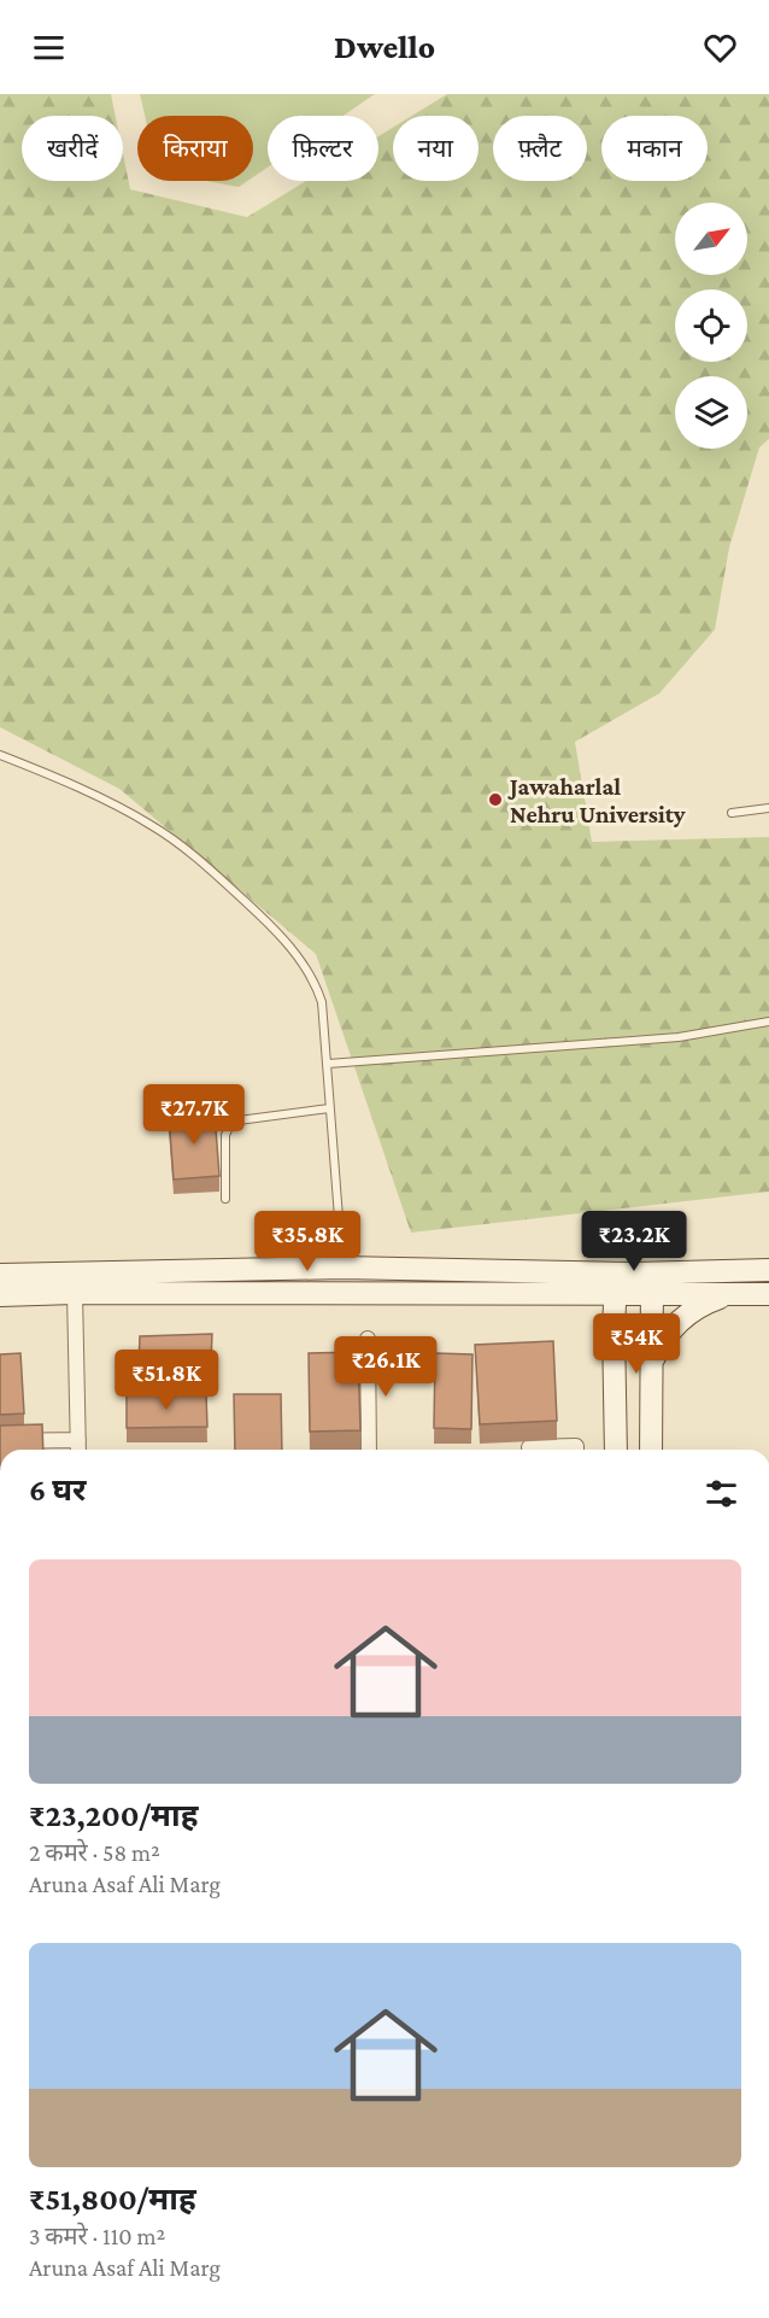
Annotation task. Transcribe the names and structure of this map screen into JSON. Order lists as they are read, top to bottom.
{
  "places": ["Jawaharlal Nehru University"],
  "north": "top right",
  "page": {
    "header": "Dwello",
    "chip": [
      "खरीदें",
      "किराया",
      "फ़िल्टर",
      "नया",
      "फ़्लैट",
      "मकान"
    ],
    "price": [
      "₹27.7K",
      "₹35.8K",
      "₹23.2K",
      "₹54K",
      "₹26.1K",
      "₹51.8K"
    ],
    "heading": "6 घर",
    "list": [
      {
        "name": "₹23,200/माह",
        "note": "2 कमरे · 58 m² · Aruna Asaf Ali Marg"
      },
      {
        "name": "₹51,800/माह",
        "note": "3 कमरे · 110 m² · Aruna Asaf Ali Marg"
      }
    ]
  }
}
